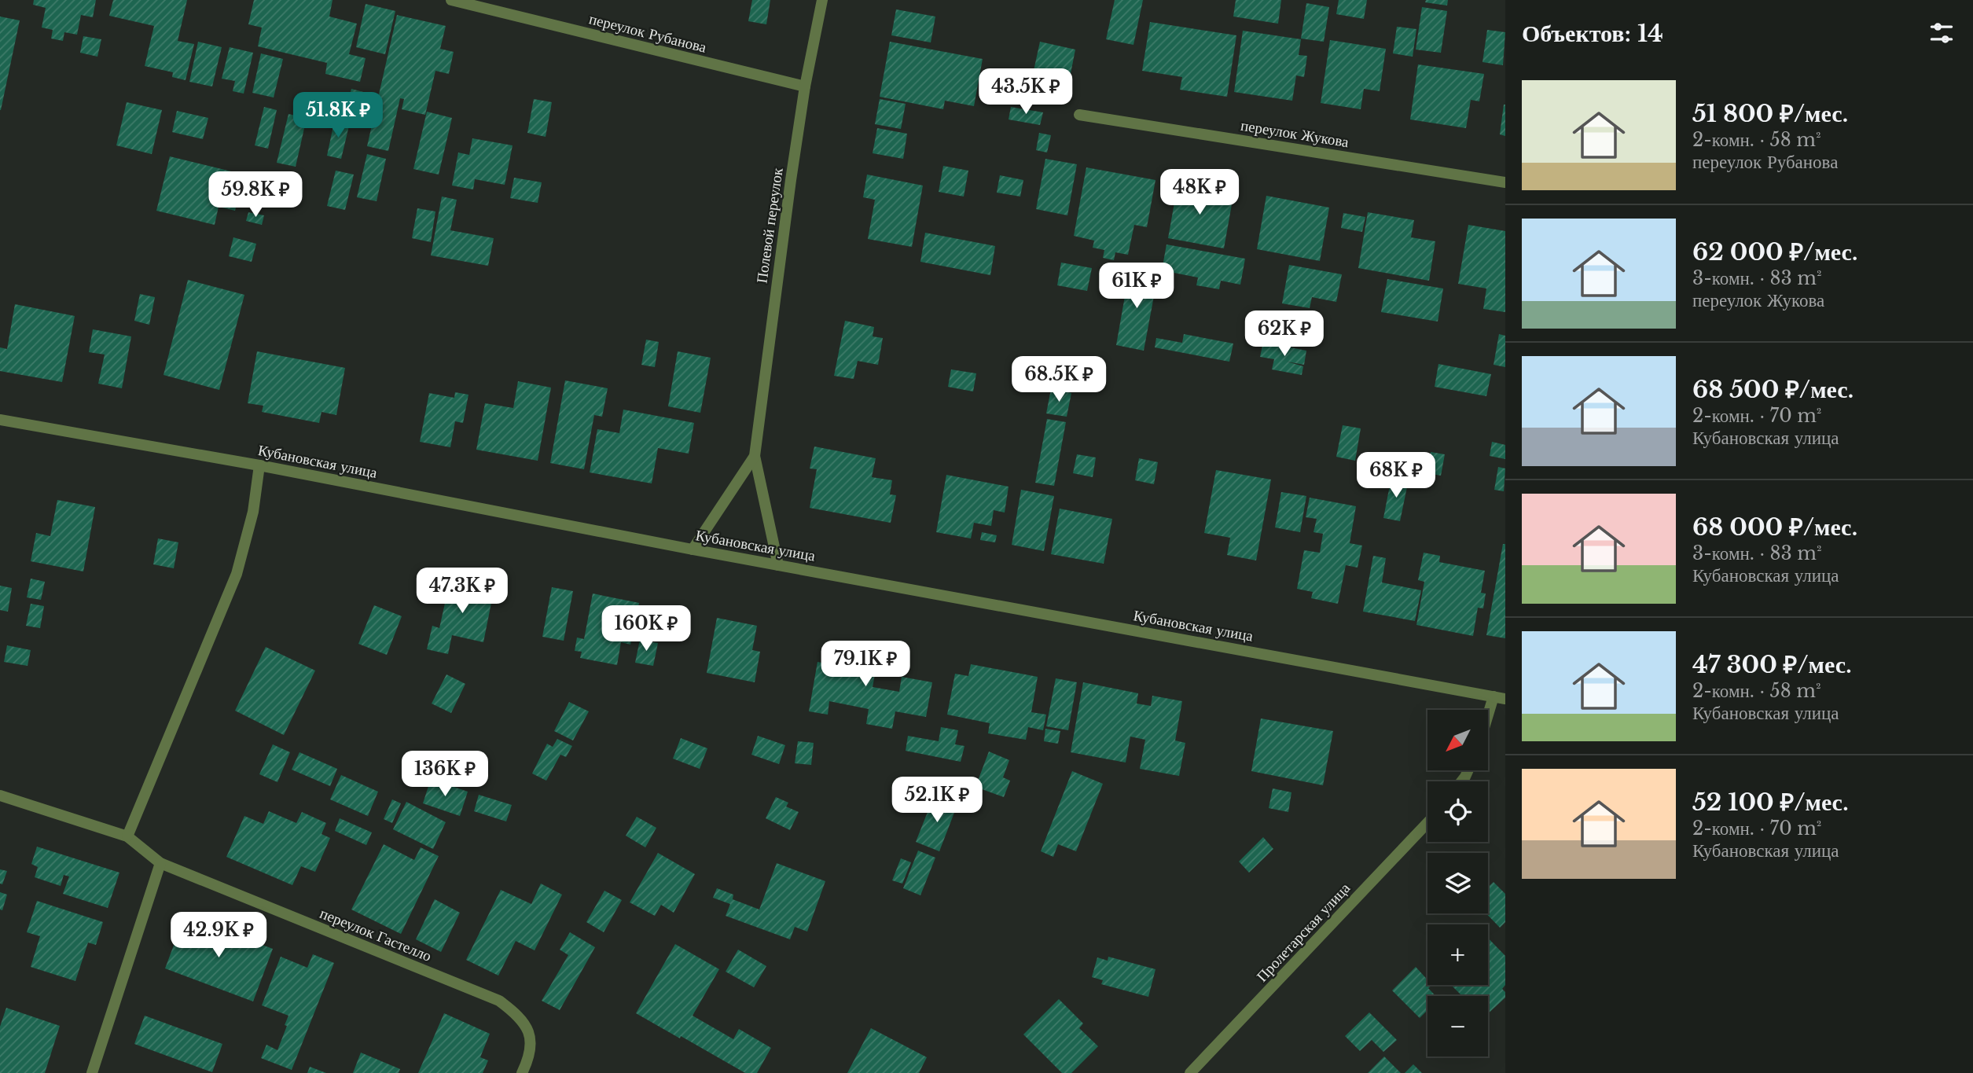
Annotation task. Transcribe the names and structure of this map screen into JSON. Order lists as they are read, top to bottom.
{
  "streets": {
    "street": [
      "переулок Рубанова",
      "переулок Жукова",
      "Полевой переулок",
      "Кубановская улица",
      "Пролетарская улица",
      "переулок Гастелло"
    ]
  },
  "crossings": [
    ["переулок Рубанова", "Полевой переулок"],
    ["Полевой переулок", "Кубановская улица"]
  ],
  "north": "bottom left",
  "page": {
    "heading": "Объектов: 14",
    "list": [
      {
        "name": "51 800 ₽/мес.",
        "note": "2-комн. · 58 m² · переулок Рубанова"
      },
      {
        "name": "62 000 ₽/мес.",
        "note": "3-комн. · 83 m² · переулок Жукова"
      },
      {
        "name": "68 500 ₽/мес.",
        "note": "2-комн. · 70 m² · Кубановская улица"
      },
      {
        "name": "68 000 ₽/мес.",
        "note": "3-комн. · 83 m² · Кубановская улица"
      },
      {
        "name": "47 300 ₽/мес.",
        "note": "2-комн. · 58 m² · Кубановская улица"
      },
      {
        "name": "52 100 ₽/мес.",
        "note": "2-комн. · 70 m² · Кубановская улица"
      }
    ],
    "price": [
      "43.5K ₽",
      "51.8K ₽",
      "48K ₽",
      "59.8K ₽",
      "61K ₽",
      "62K ₽",
      "68.5K ₽",
      "68K ₽",
      "47.3K ₽",
      "160K ₽",
      "79.1K ₽",
      "136K ₽",
      "52.1K ₽",
      "42.9K ₽"
    ],
    "map_buttons": ["+", "−"]
  }
}
